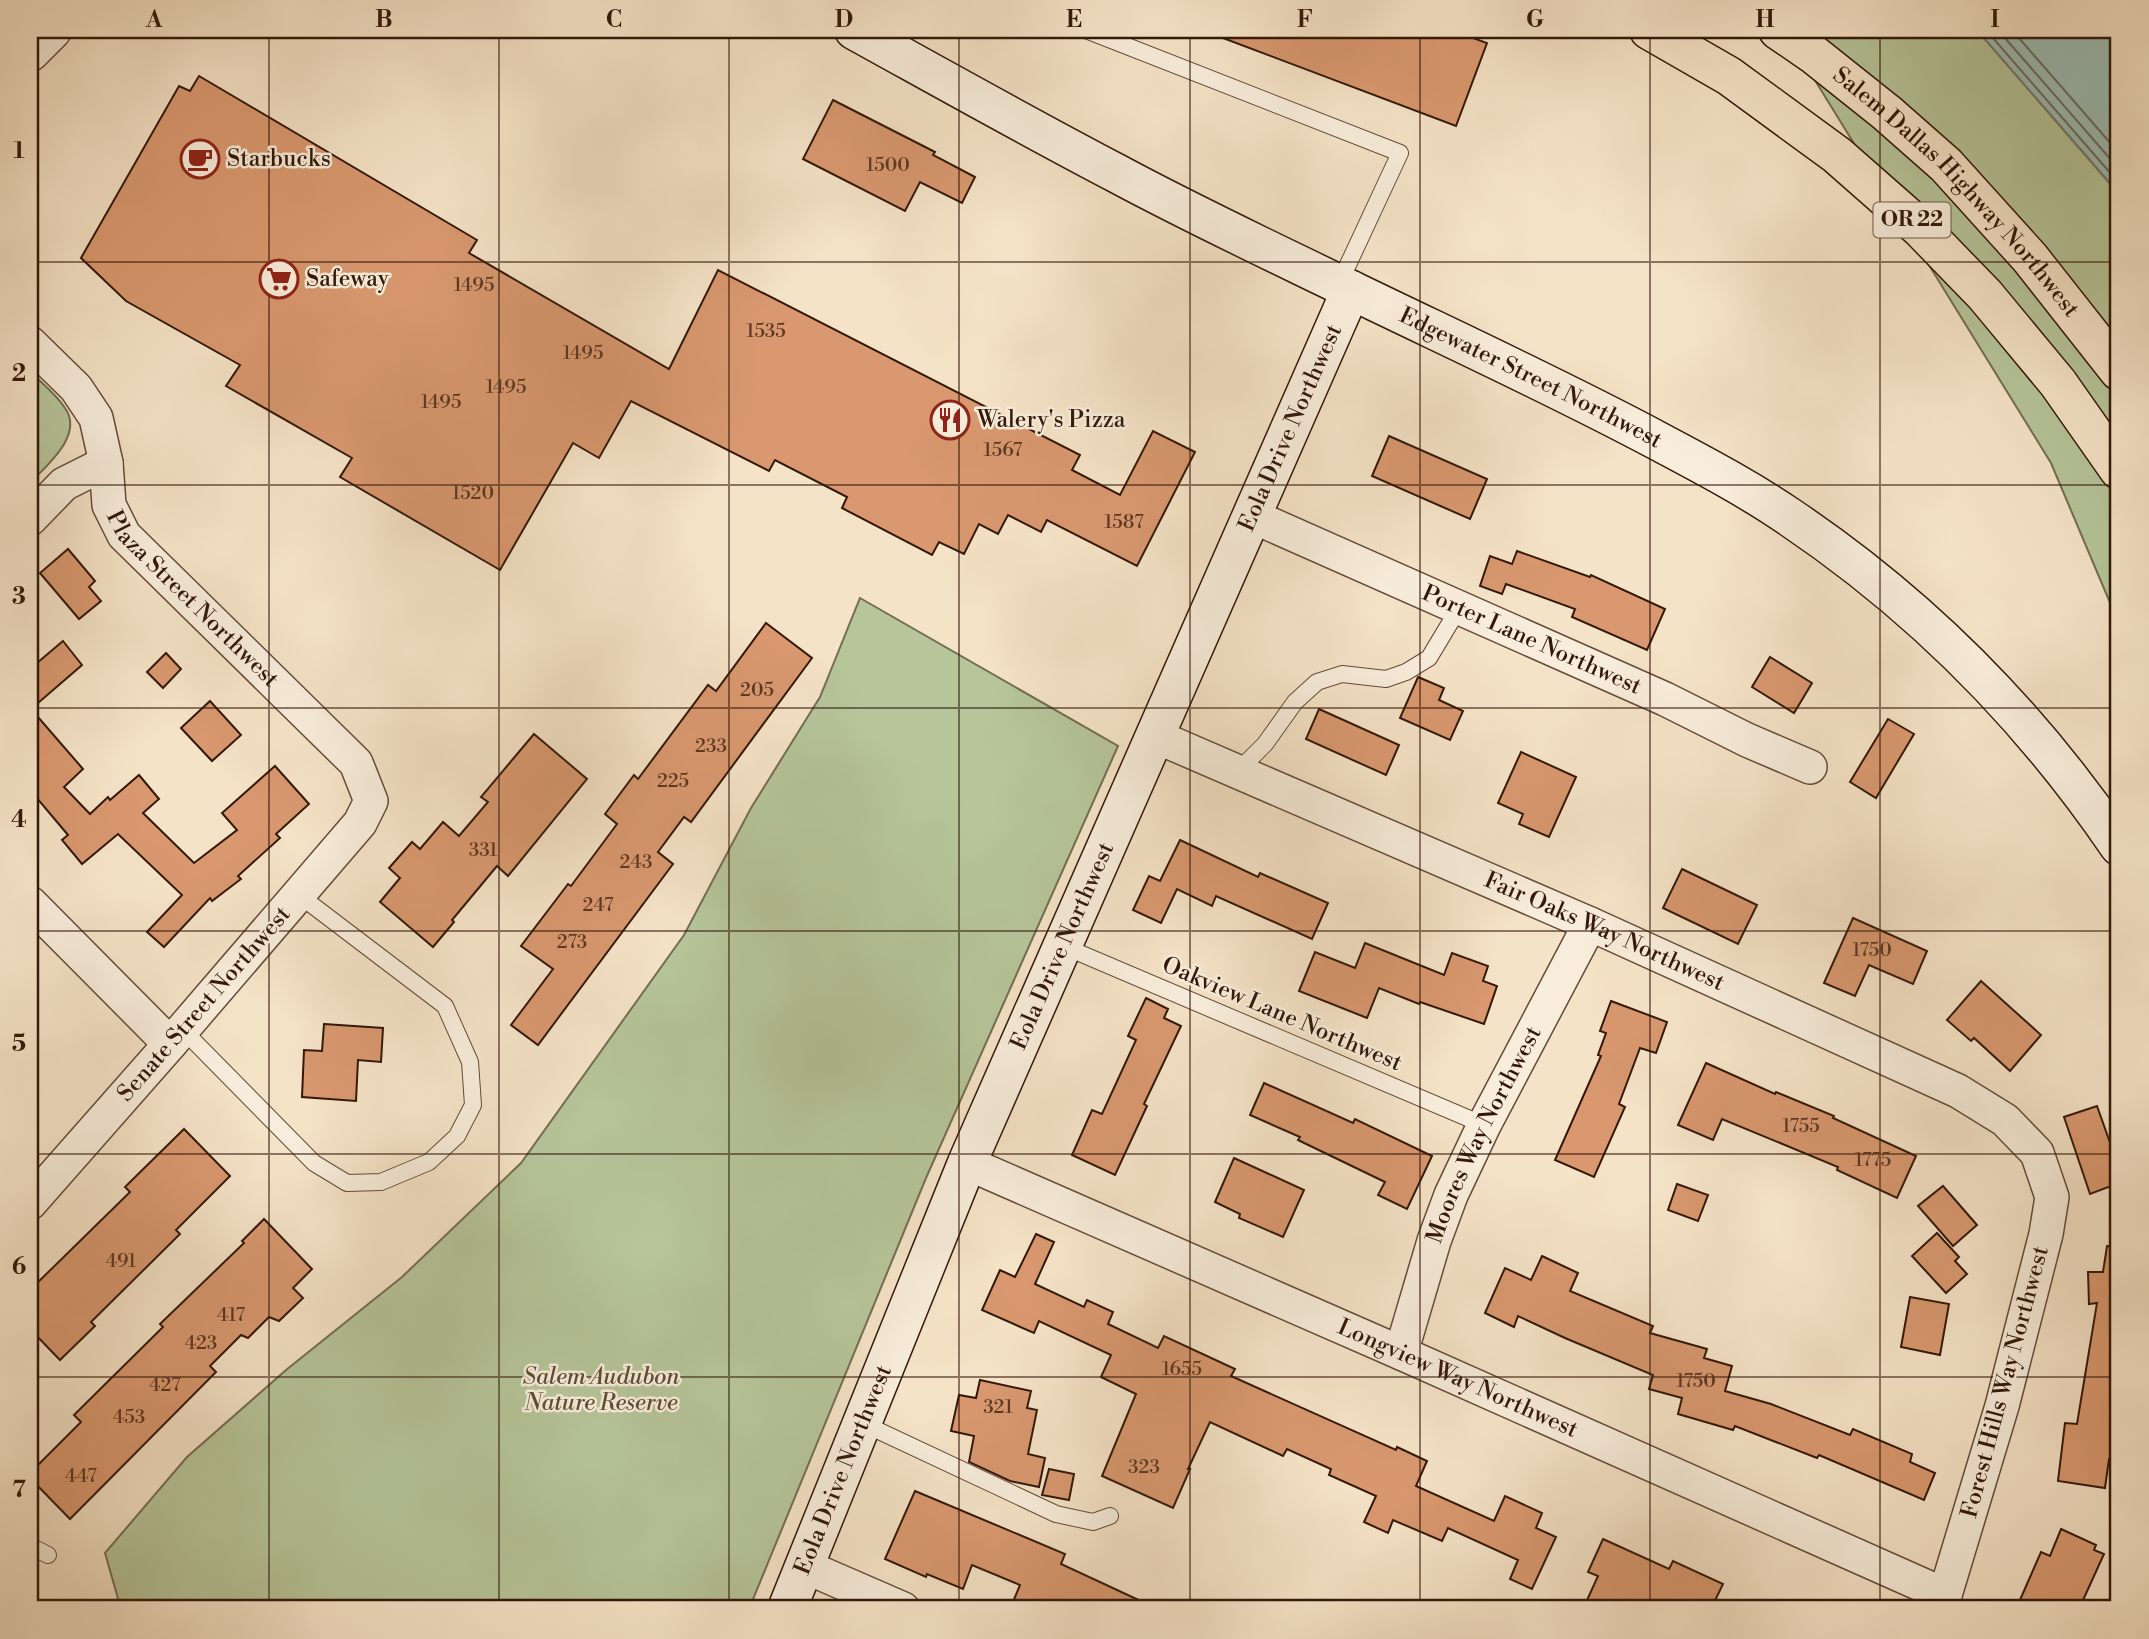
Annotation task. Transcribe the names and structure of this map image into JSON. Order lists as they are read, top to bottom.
{
  "streets": {
    "highway": ["Salem Dallas Highway Northwest", "OR 22"],
    "main road": ["Edgewater Street Northwest", "Eola Drive Northwest"],
    "street": [
      "Plaza Street Northwest",
      "Porter Lane Northwest",
      "Fair Oaks Way Northwest",
      "Senate Street Northwest",
      "Moores Way Northwest",
      "Longview Way Northwest",
      "Forest Hills Way Northwest"
    ],
    "lane": ["Oakview Lane Northwest"]
  },
  "crossings": [
    ["Edgewater Street Northwest", "Eola Drive Northwest"],
    ["Eola Drive Northwest", "Porter Lane Northwest"],
    ["Eola Drive Northwest", "Fair Oaks Way Northwest"],
    ["Eola Drive Northwest", "Oakview Lane Northwest"],
    ["Eola Drive Northwest", "Longview Way Northwest"],
    ["Plaza Street Northwest", "Senate Street Northwest"],
    ["Fair Oaks Way Northwest", "Moores Way Northwest"],
    ["Fair Oaks Way Northwest", "Forest Hills Way Northwest"],
    ["Oakview Lane Northwest", "Moores Way Northwest"],
    ["Moores Way Northwest", "Longview Way Northwest"],
    ["Longview Way Northwest", "Forest Hills Way Northwest"]
  ],
  "parks": ["Salem Audubon Nature Reserve"],
  "places": {
    "cafe": ["Starbucks"],
    "supermarket": ["Safeway"],
    "restaurant": ["Walery's Pizza"]
  },
  "house_numbers": [
    "1500",
    "1495",
    "1535",
    "1495",
    "1495",
    "1495",
    "1567",
    "1520",
    "1587",
    "205",
    "233",
    "225",
    "331",
    "243",
    "247",
    "273",
    "1750",
    "1755",
    "1775",
    "491",
    "417",
    "423",
    "1655",
    "1750",
    "427",
    "321",
    "453",
    "323",
    "447"
  ],
  "grid": {
    "columns": [
      "A",
      "B",
      "C",
      "D",
      "E",
      "F",
      "G",
      "H",
      "I"
    ],
    "rows": [
      "1",
      "2",
      "3",
      "4",
      "5",
      "6",
      "7"
    ]
  }
}
